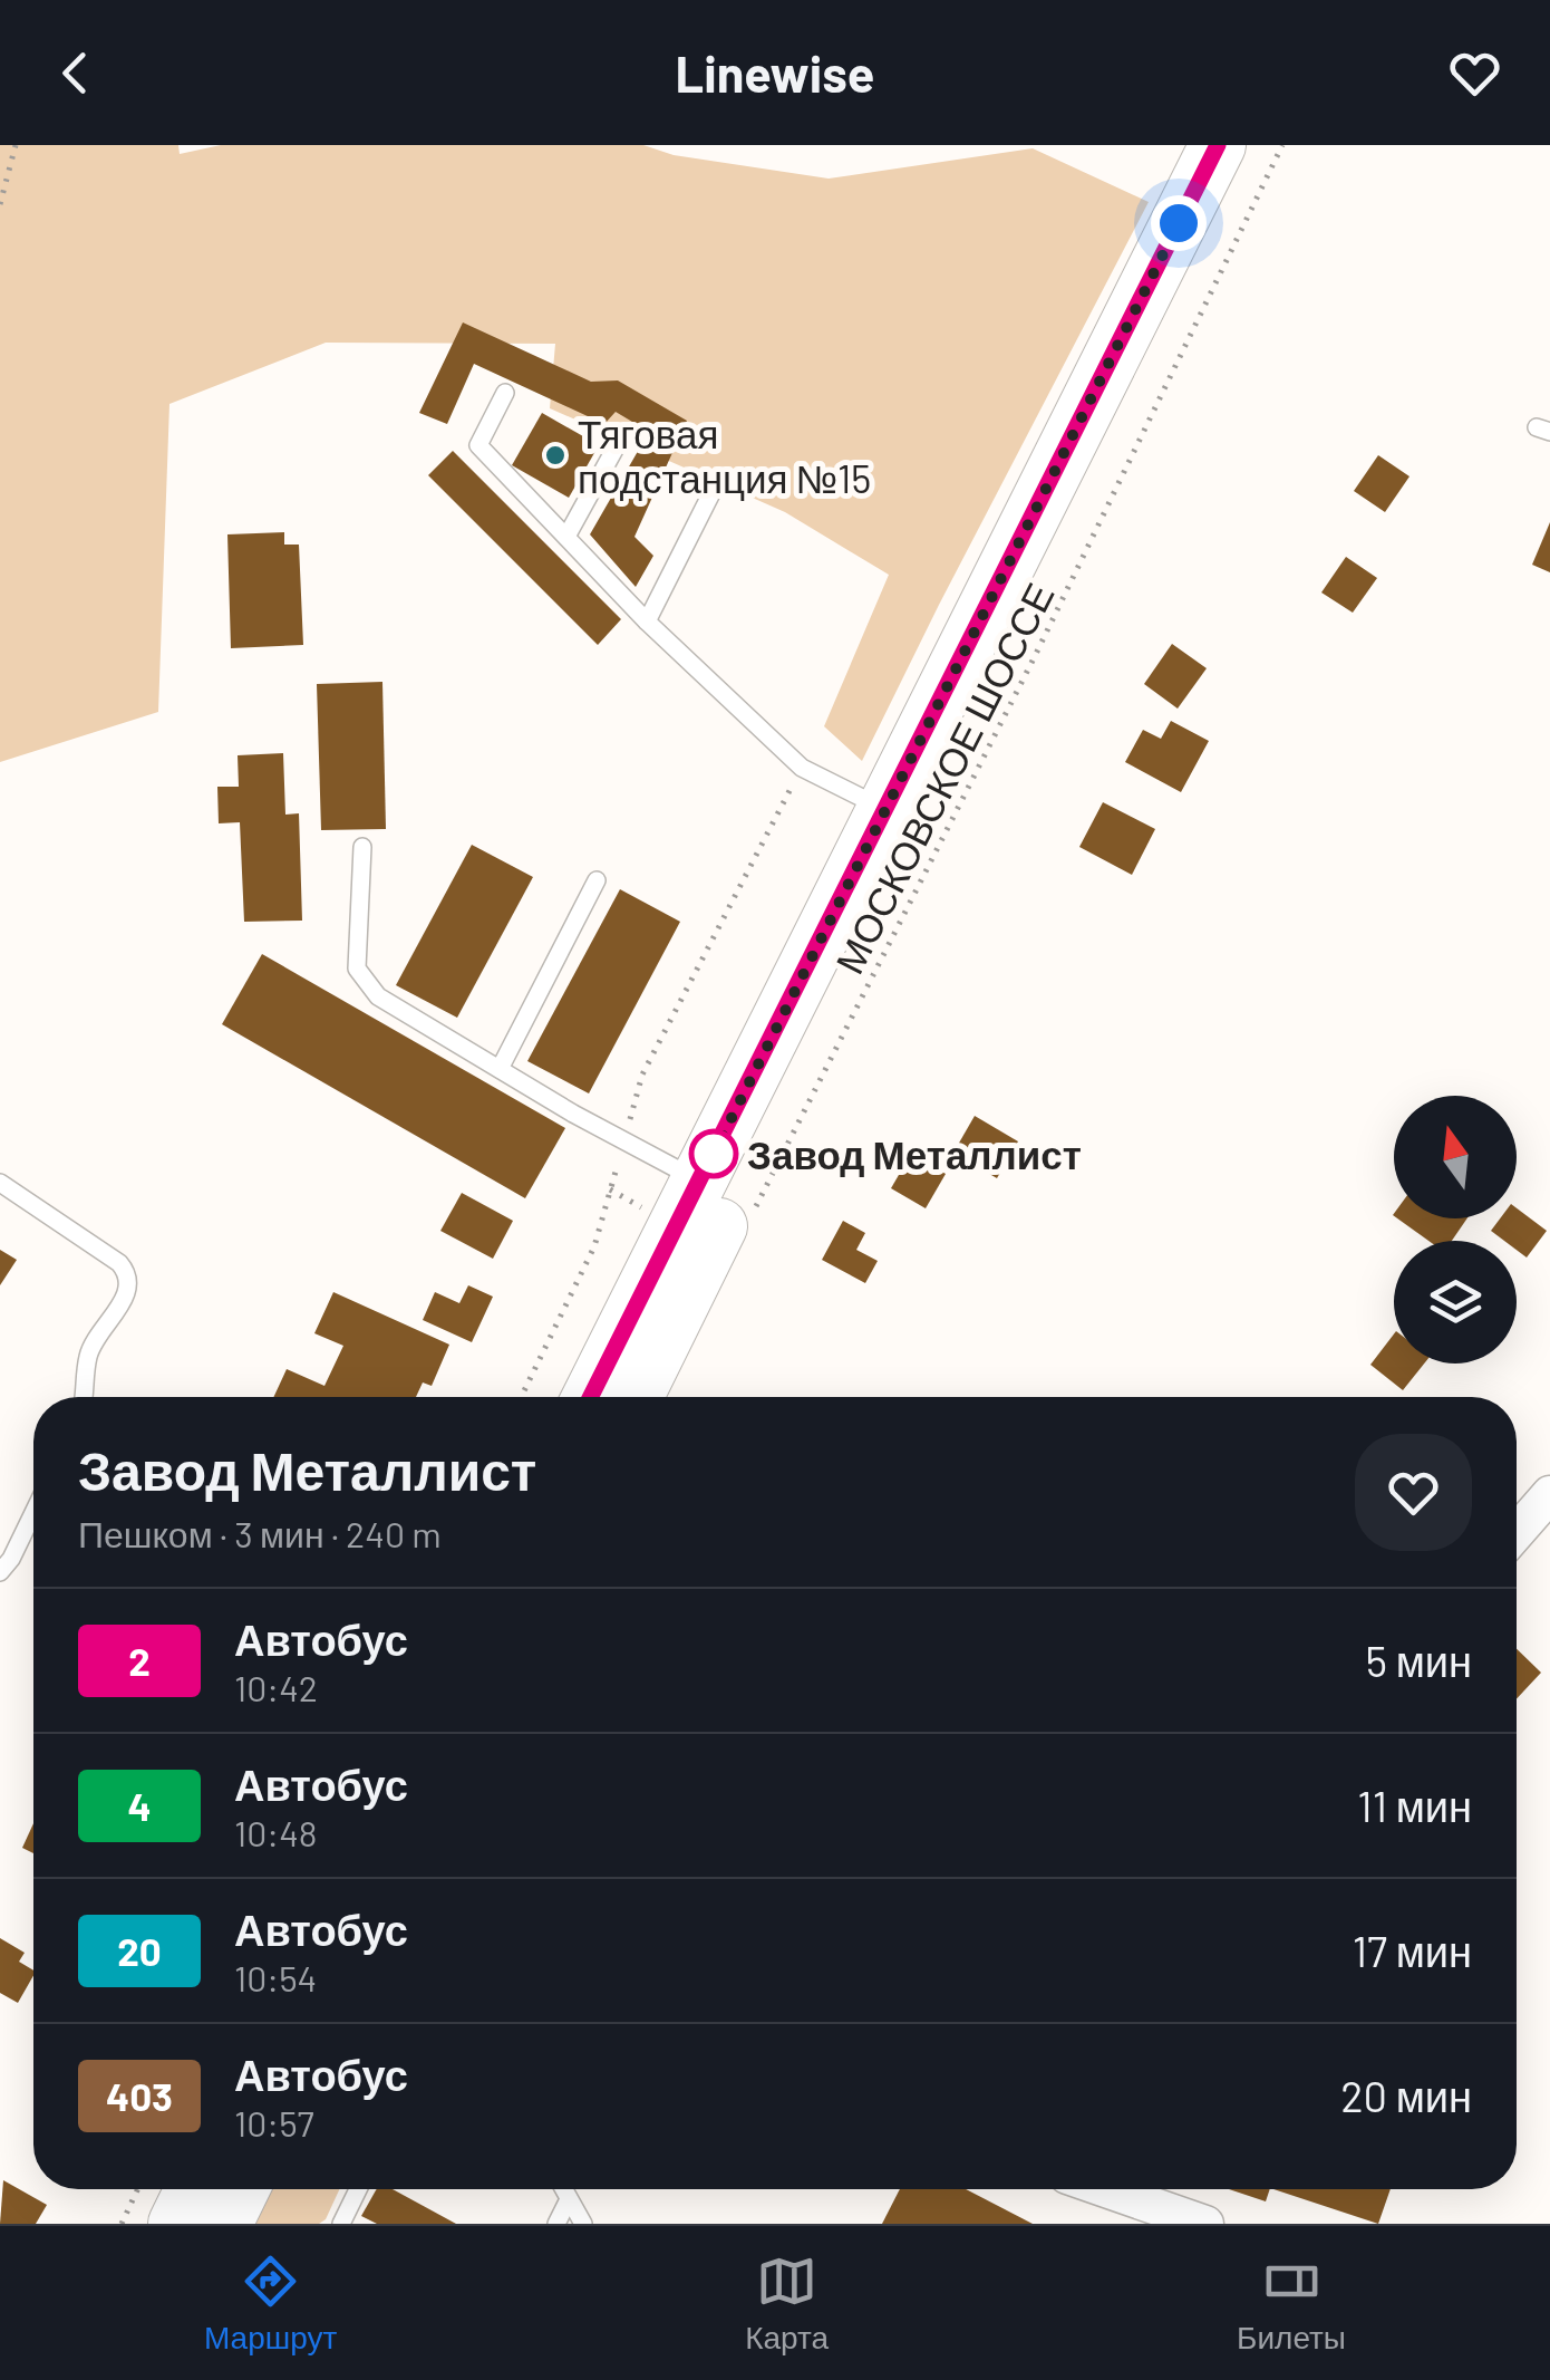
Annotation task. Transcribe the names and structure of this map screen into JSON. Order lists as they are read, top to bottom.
{
  "streets": {
    "main road": ["МОСКОВСКОЕ ШОССЕ"]
  },
  "places": ["Тяговая подстанция №15", "Завод Металлист"],
  "lines": ["bus line 2"],
  "north": "top",
  "page": {
    "header": "Linewise",
    "heading": ["Завод Металлист", "Пешком · 3 мин · 240 m"],
    "list": [
      {
        "mark": "2",
        "name": "Автобус",
        "note": "10:42",
        "value": "5 мин"
      },
      {
        "mark": "4",
        "name": "Автобус",
        "note": "10:48",
        "value": "11 мин"
      },
      {
        "mark": "20",
        "name": "Автобус",
        "note": "10:54",
        "value": "17 мин"
      },
      {
        "mark": "403",
        "name": "Автобус",
        "note": "10:57",
        "value": "20 мин"
      }
    ],
    "tabs": ["Маршрут", "Карта", "Билеты"]
  }
}
